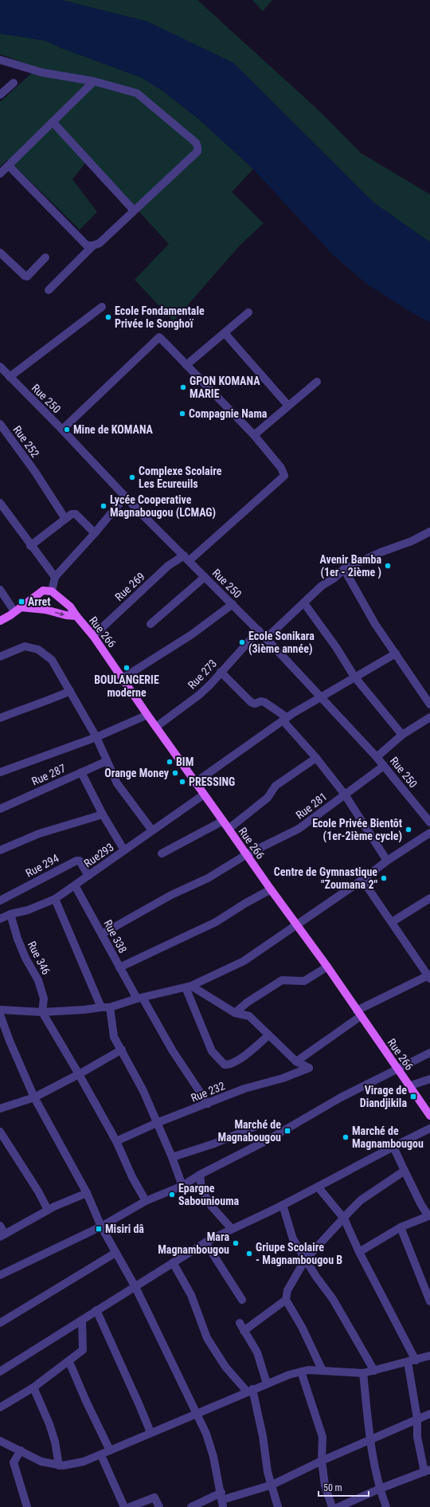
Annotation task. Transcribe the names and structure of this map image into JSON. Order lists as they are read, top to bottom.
{
  "streets": {
    "main road": ["Rue 266"],
    "street": [
      "Rue 250",
      "Rue 252",
      "Rue 269",
      "Rue 273",
      "Rue 287",
      "Rue 281",
      "Rue293",
      "Rue 294",
      "Rue 338",
      "Rue 346",
      "Rue 232"
    ]
  },
  "crossings": [
    ["Rue 250", "Rue 269"],
    ["Rue 250", "Rue 273"],
    ["Rue 250", "Rue 281"],
    ["Rue 269", "Rue 266"],
    ["Rue 266", "Rue 273"],
    ["Rue 266", "Rue 281"],
    ["Rue 266", "Rue293"],
    ["Rue 281", "Rue 338"],
    ["Rue293", "Rue 294"],
    ["Rue293", "Rue 338"],
    ["Rue293", "Rue 346"],
    ["Rue 338", "Rue 232"]
  ],
  "places": {
    "other": [
      "Ecole Fondamentale Privée le Songhoï",
      "GPON KOMANA MARIE",
      "Compagnie Nama",
      "Mine de KOMANA",
      "Complexe Scolaire Les Ecureuils",
      "Lycée Cooperative Magnabougou (LCMAG)",
      "Avenir Bamba (1er - 2ième )",
      "Ecole Sonikara (3ième année)",
      "BOULANGERIE moderne",
      "BIM",
      "Orange Money",
      "PRESSING",
      "Ecole Privée Bientôt (1er-2ième cycle)",
      "Centre de Gymnastique \"Zoumana 2\"",
      "Marché de Magnambougou",
      "Epargne Sabouniouma",
      "Mara Magnambougou",
      "Griupe Scolaire - Magnambougou B"
    ],
    "transit": [
      "Arret",
      "Virage de Diandjikila",
      "Marché de Magnabougou",
      "Misiri dâ"
    ]
  },
  "scale_bar": "50 m"
}
